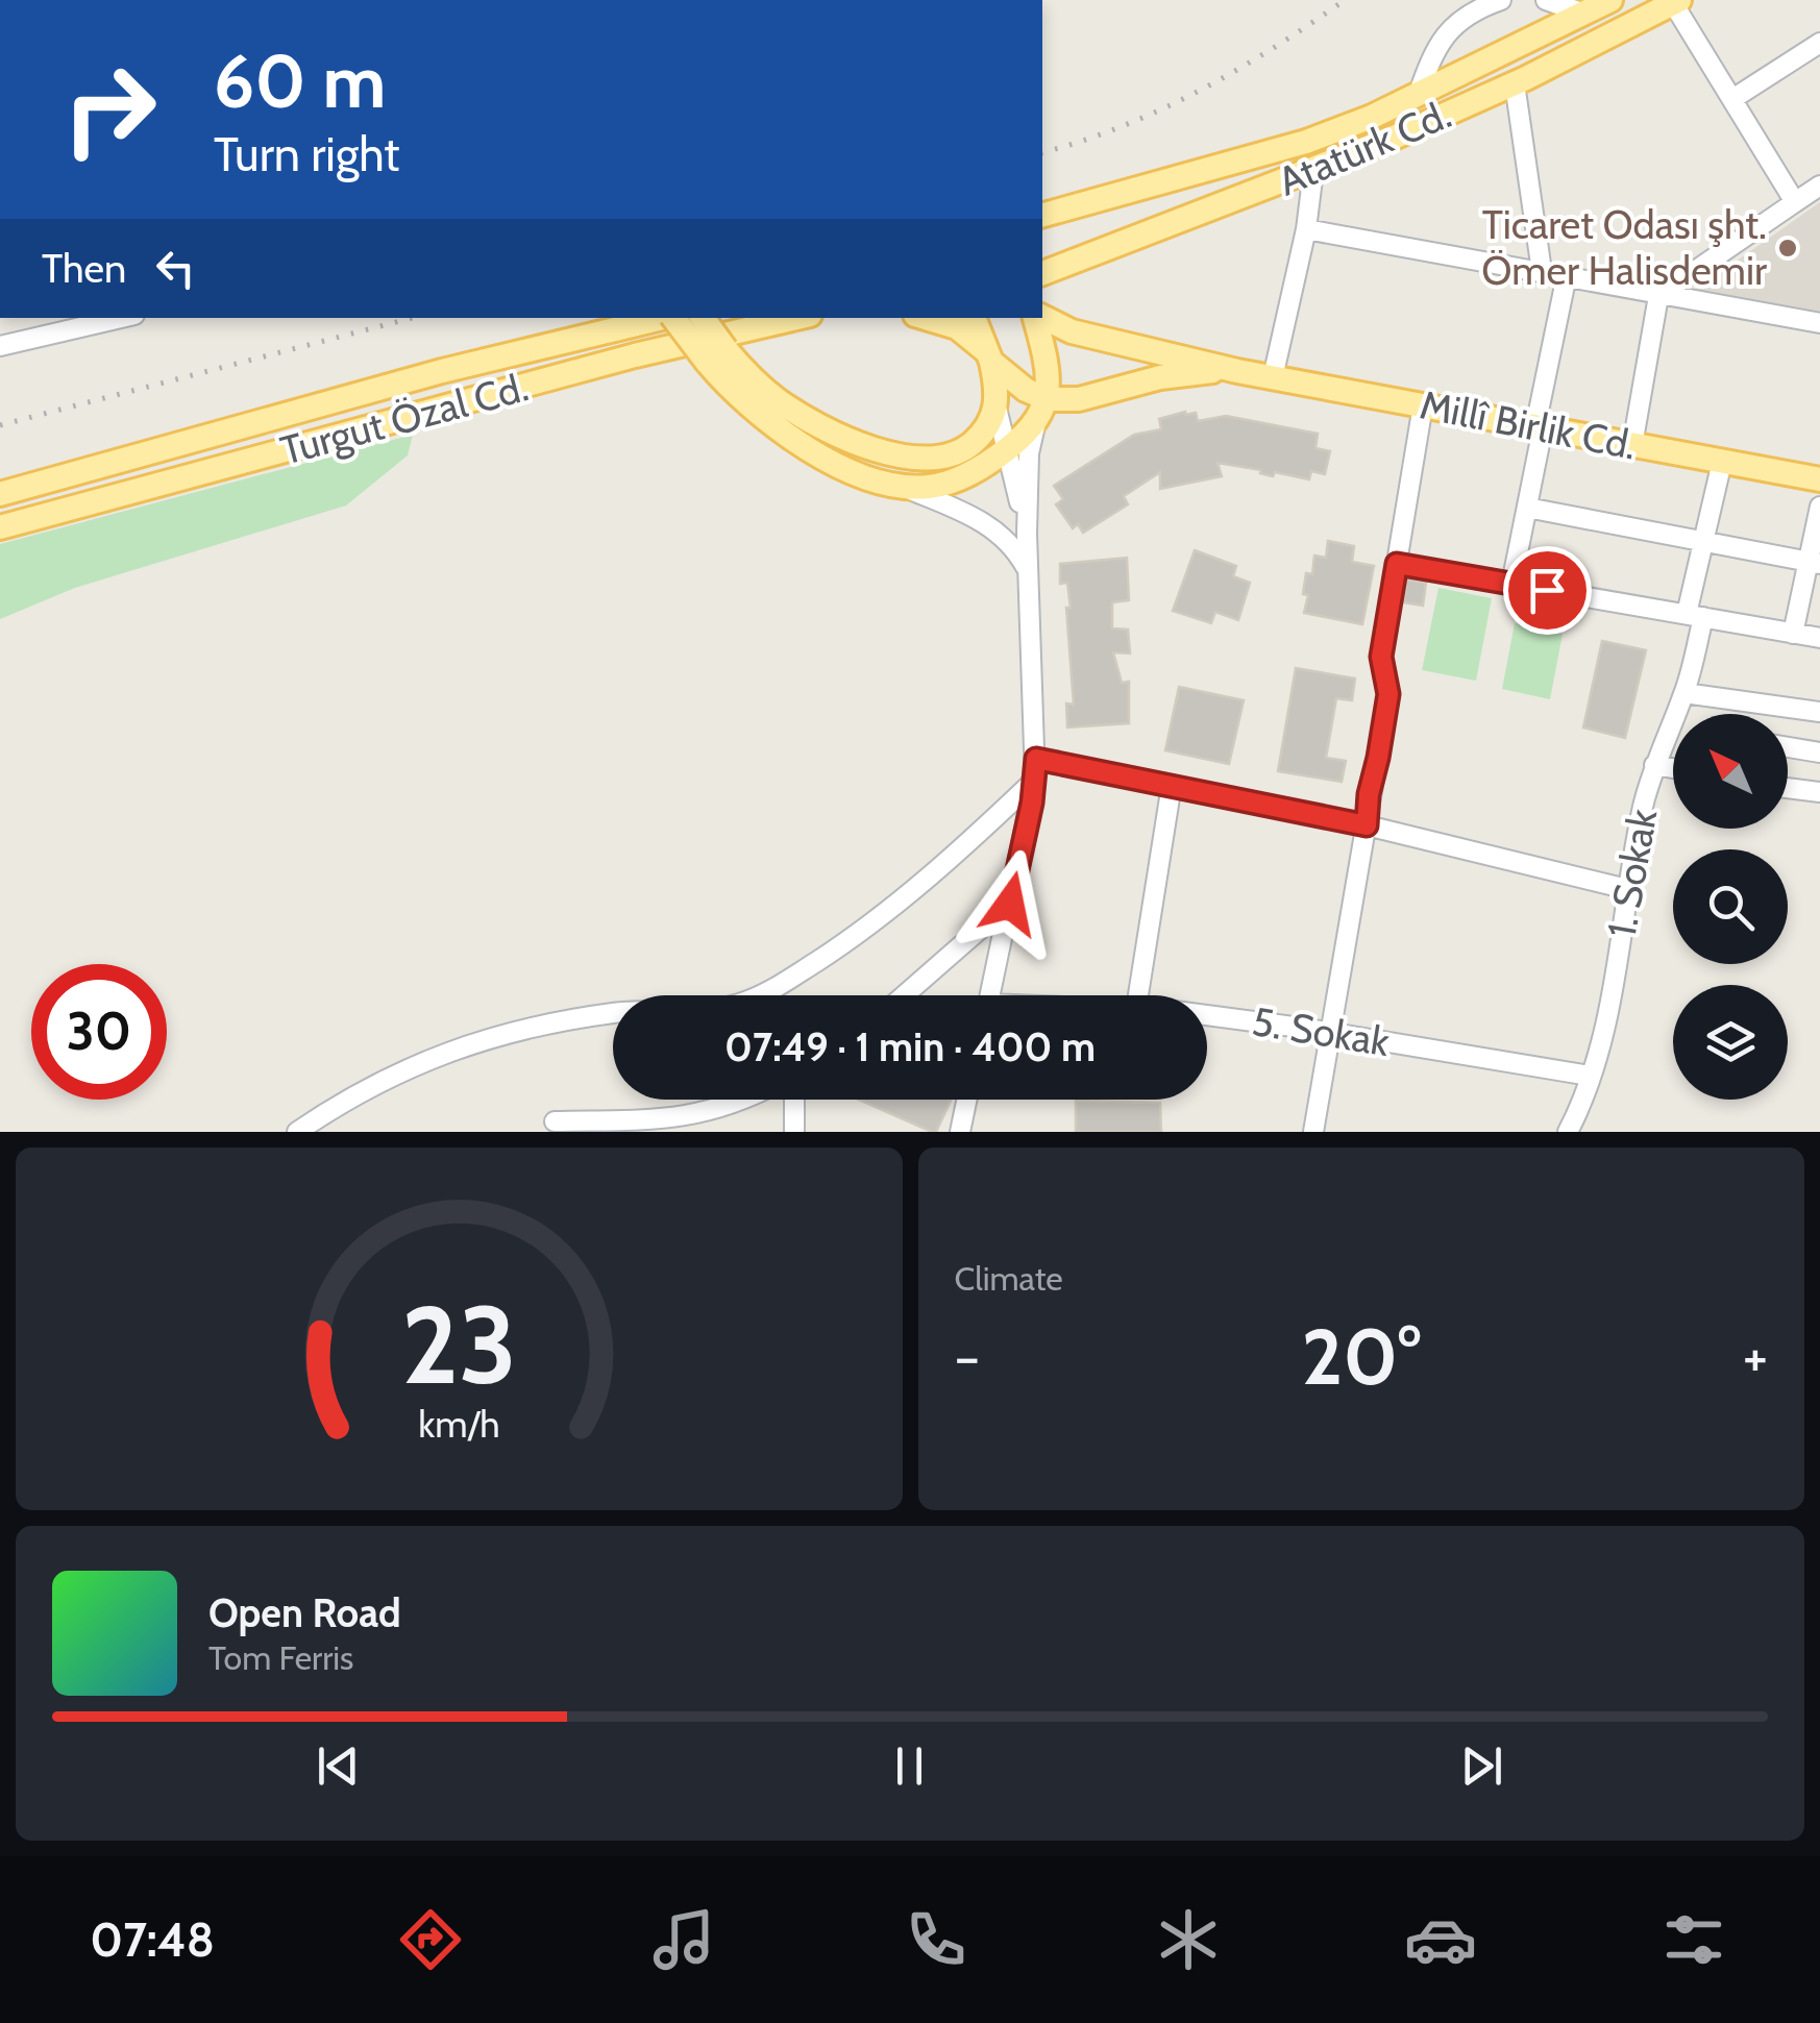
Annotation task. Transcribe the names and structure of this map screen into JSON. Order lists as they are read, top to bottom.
{
  "streets": {
    "main road": ["Atatürk Cd.", "Turgut Özal Cd.", "Millî Birlik Cd."],
    "street": ["1. Sokak", "5. Sokak"]
  },
  "crossings": [
    ["1. Sokak", "5. Sokak"]
  ],
  "places": ["Ticaret Odası şht. Ömer Halisdemir"],
  "north": "top left",
  "page": {
    "turn": ["60 m", "Turn right"],
    "then": "Then",
    "limit": "30",
    "trip": "07:49 · 1 min · 400 m",
    "tile": "Climate",
    "heat": ["−", "20°", "+"],
    "song": ["Open Road", "Tom Ferris"],
    "tabs": "07:48",
    "gauge": ["23", "km/h"]
  }
}
